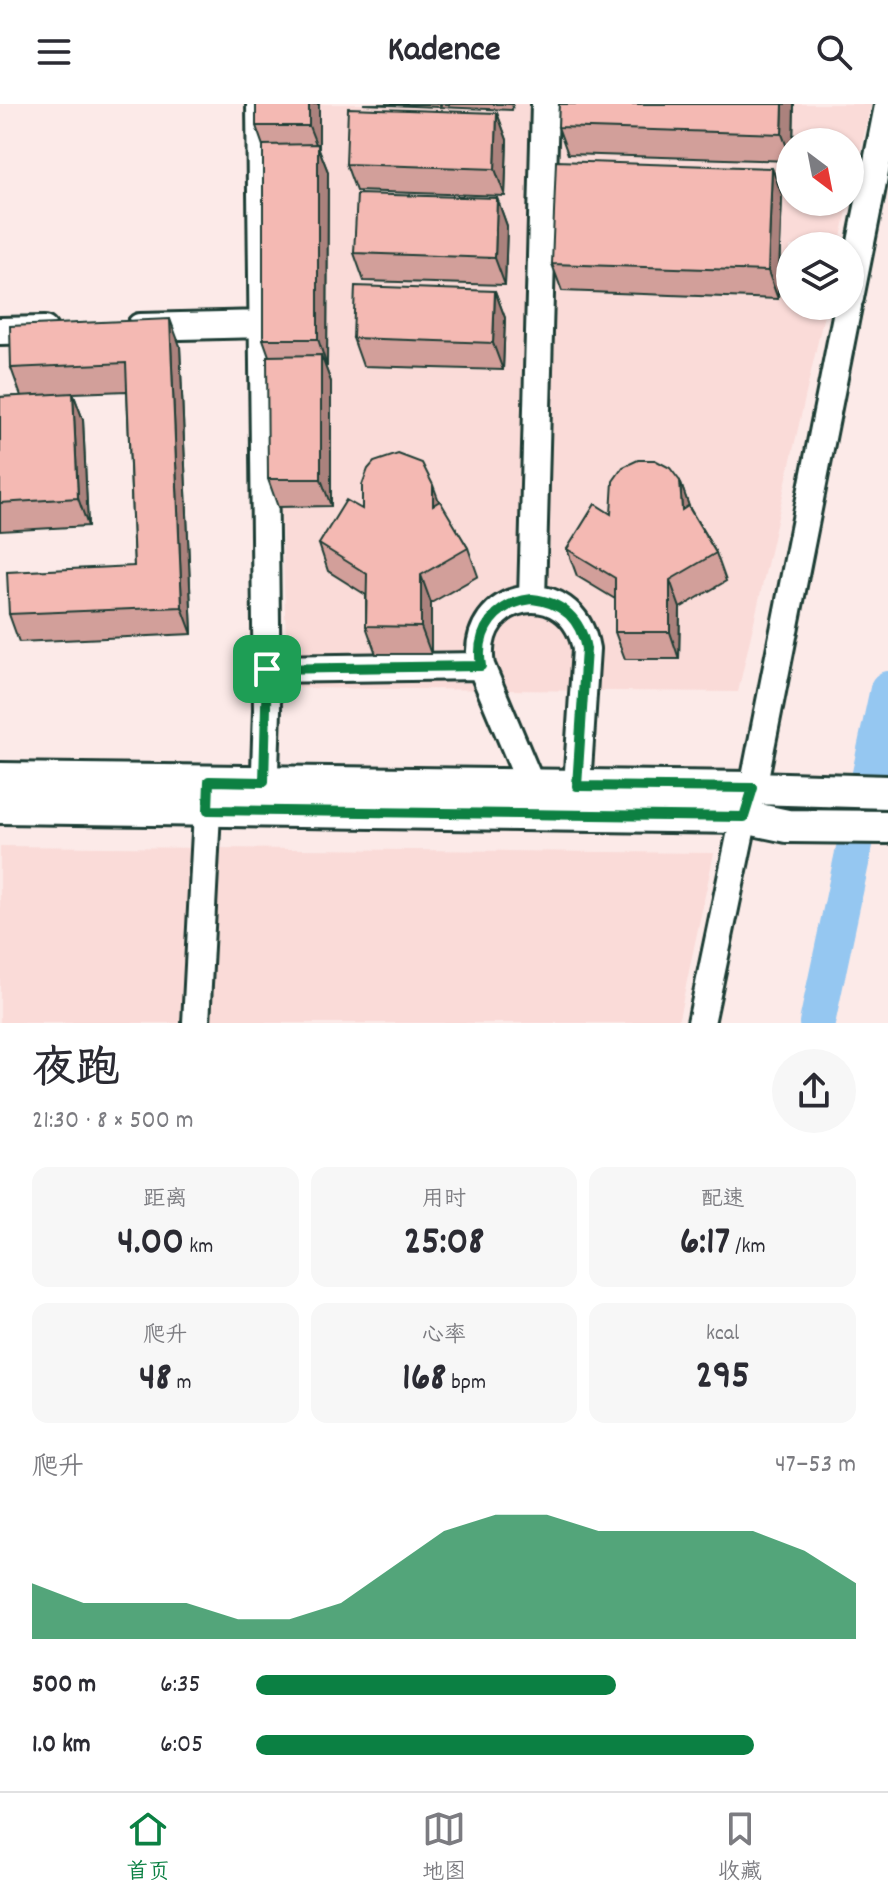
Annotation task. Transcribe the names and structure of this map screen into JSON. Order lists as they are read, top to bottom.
{
  "north": "bottom right",
  "page": {
    "header": "Kadence",
    "heading": ["夜跑", "21:30 · 8 × 500 m"],
    "stats": [
      ["距离", "4.00 km"],
      ["用时", "25:08"],
      ["配速", "6:17 /km"],
      ["爬升", "48 m"],
      ["心率", "168 bpm"],
      ["kcal", "295"]
    ],
    "chart": ["爬升", "47–53 m"],
    "list": [
      {
        "name": "500 m",
        "note": "6:35"
      },
      {
        "name": "1.0 km",
        "note": "6:05"
      }
    ],
    "tabs": ["首页", "地图", "收藏"]
  }
}
